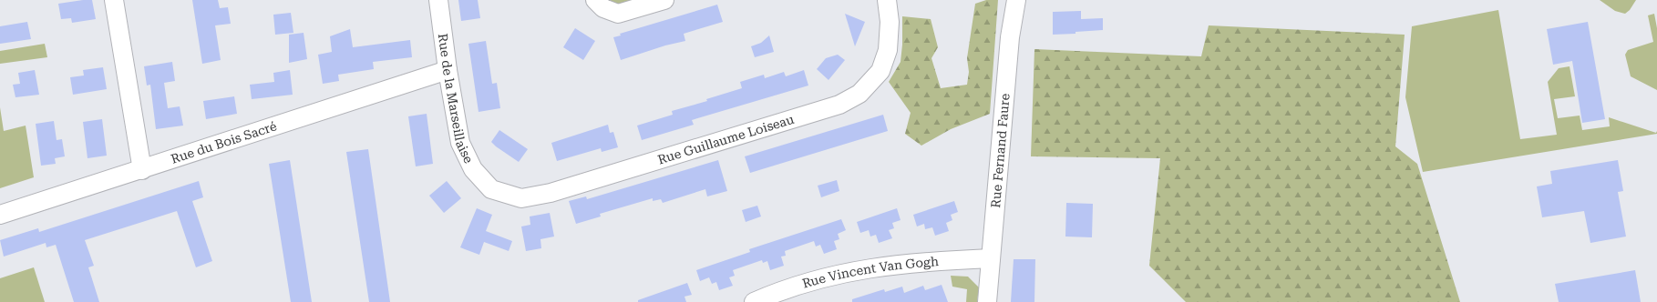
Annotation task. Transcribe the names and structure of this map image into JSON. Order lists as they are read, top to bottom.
{
  "streets": {
    "street": [
      "Rue de la Marseillaise",
      "Rue Guillaume Loiseau",
      "Rue du Bois Sacré",
      "Rue Fernand Faure",
      "Rue Vincent Van Gogh"
    ]
  },
  "crossings": [
    ["Rue de la Marseillaise", "Rue Guillaume Loiseau"],
    ["Rue de la Marseillaise", "Rue du Bois Sacré"],
    ["Rue Fernand Faure", "Rue Vincent Van Gogh"]
  ]
}
